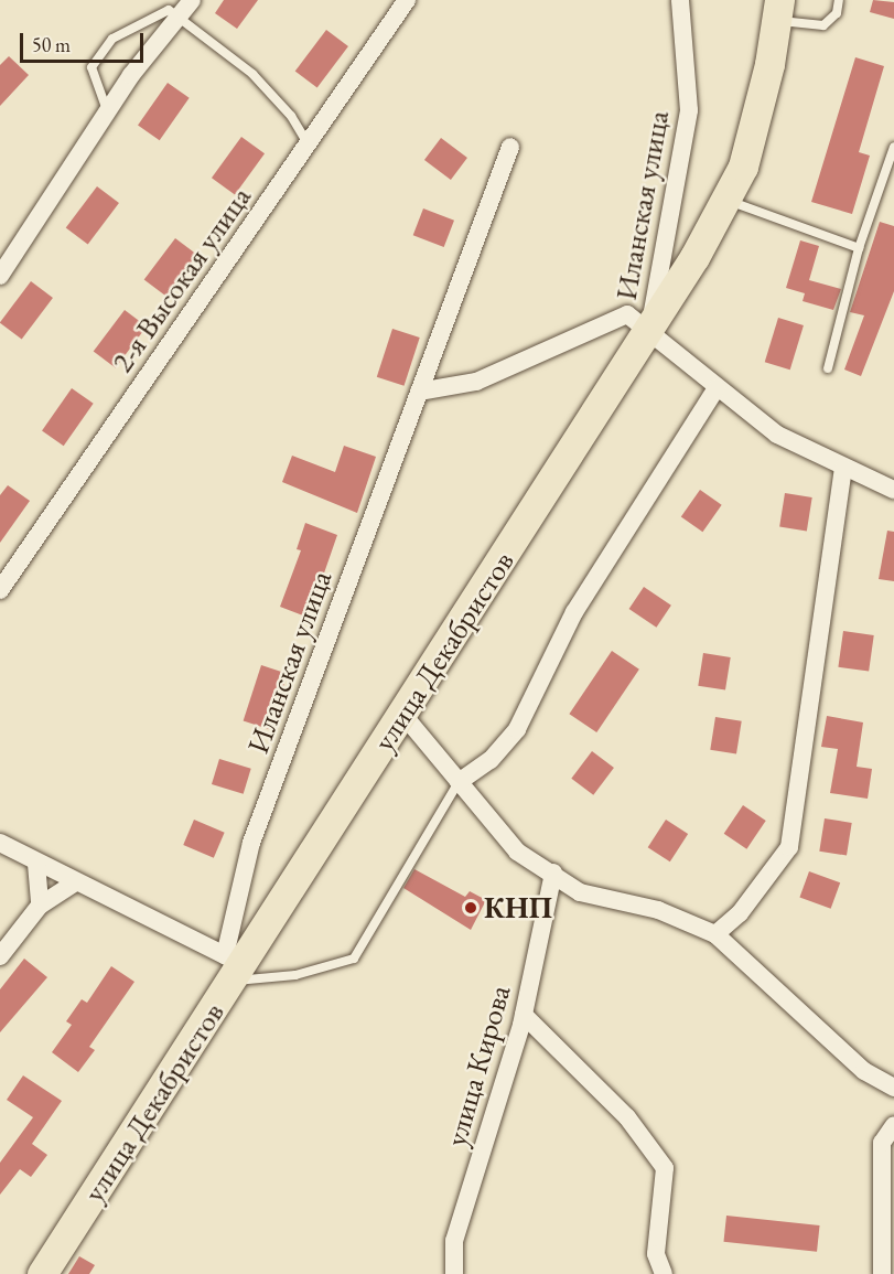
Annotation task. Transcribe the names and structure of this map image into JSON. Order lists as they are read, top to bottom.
{
  "streets": {
    "main road": ["улица Декабристов"],
    "street": ["Иланская улица", "2-я Высокая улица", "улица Кирова"]
  },
  "crossings": [
    ["Иланская улица", "улица Декабристов"]
  ],
  "places": ["КНП"],
  "scale_bar": "50 m"
}
